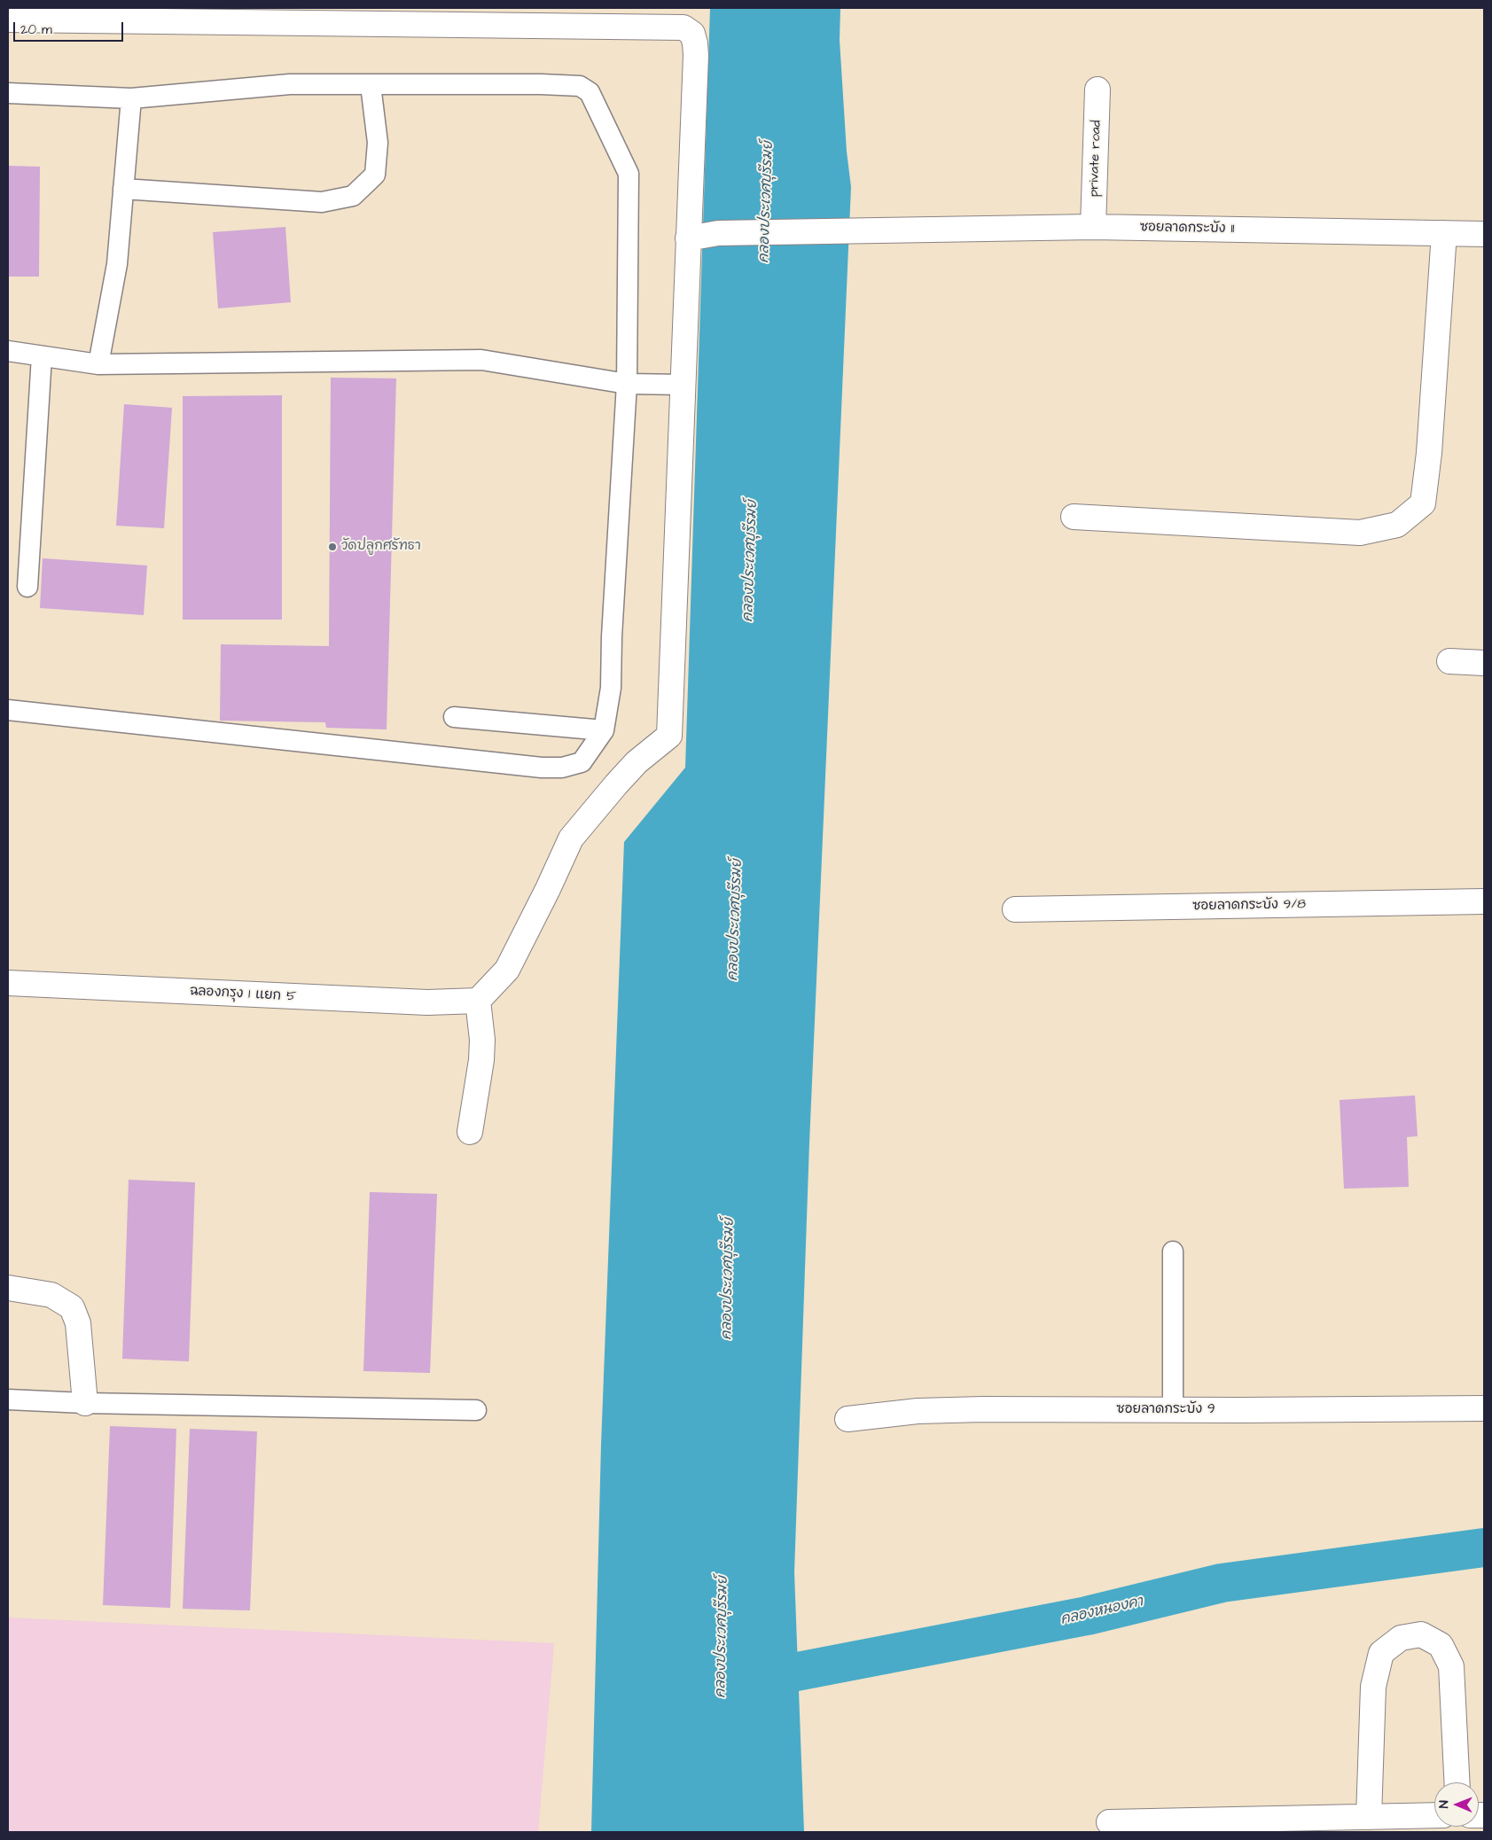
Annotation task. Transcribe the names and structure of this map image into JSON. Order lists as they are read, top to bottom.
{
  "streets": {
    "street": [
      "private road",
      "ซอยลาดกระบัง 11",
      "ซอยลาดกระบัง 9/8",
      "ฉลองกรุง 1 แยก 5",
      "ซอยลาดกระบัง 9"
    ]
  },
  "crossings": [
    ["private road", "ซอยลาดกระบัง 11"]
  ],
  "water": ["คลองประเวศบุรีรมย์", "คลองหนองคา"],
  "places": ["วัดปลูกศรัทธา"],
  "scale_bar": "20 m",
  "north": "left"
}
